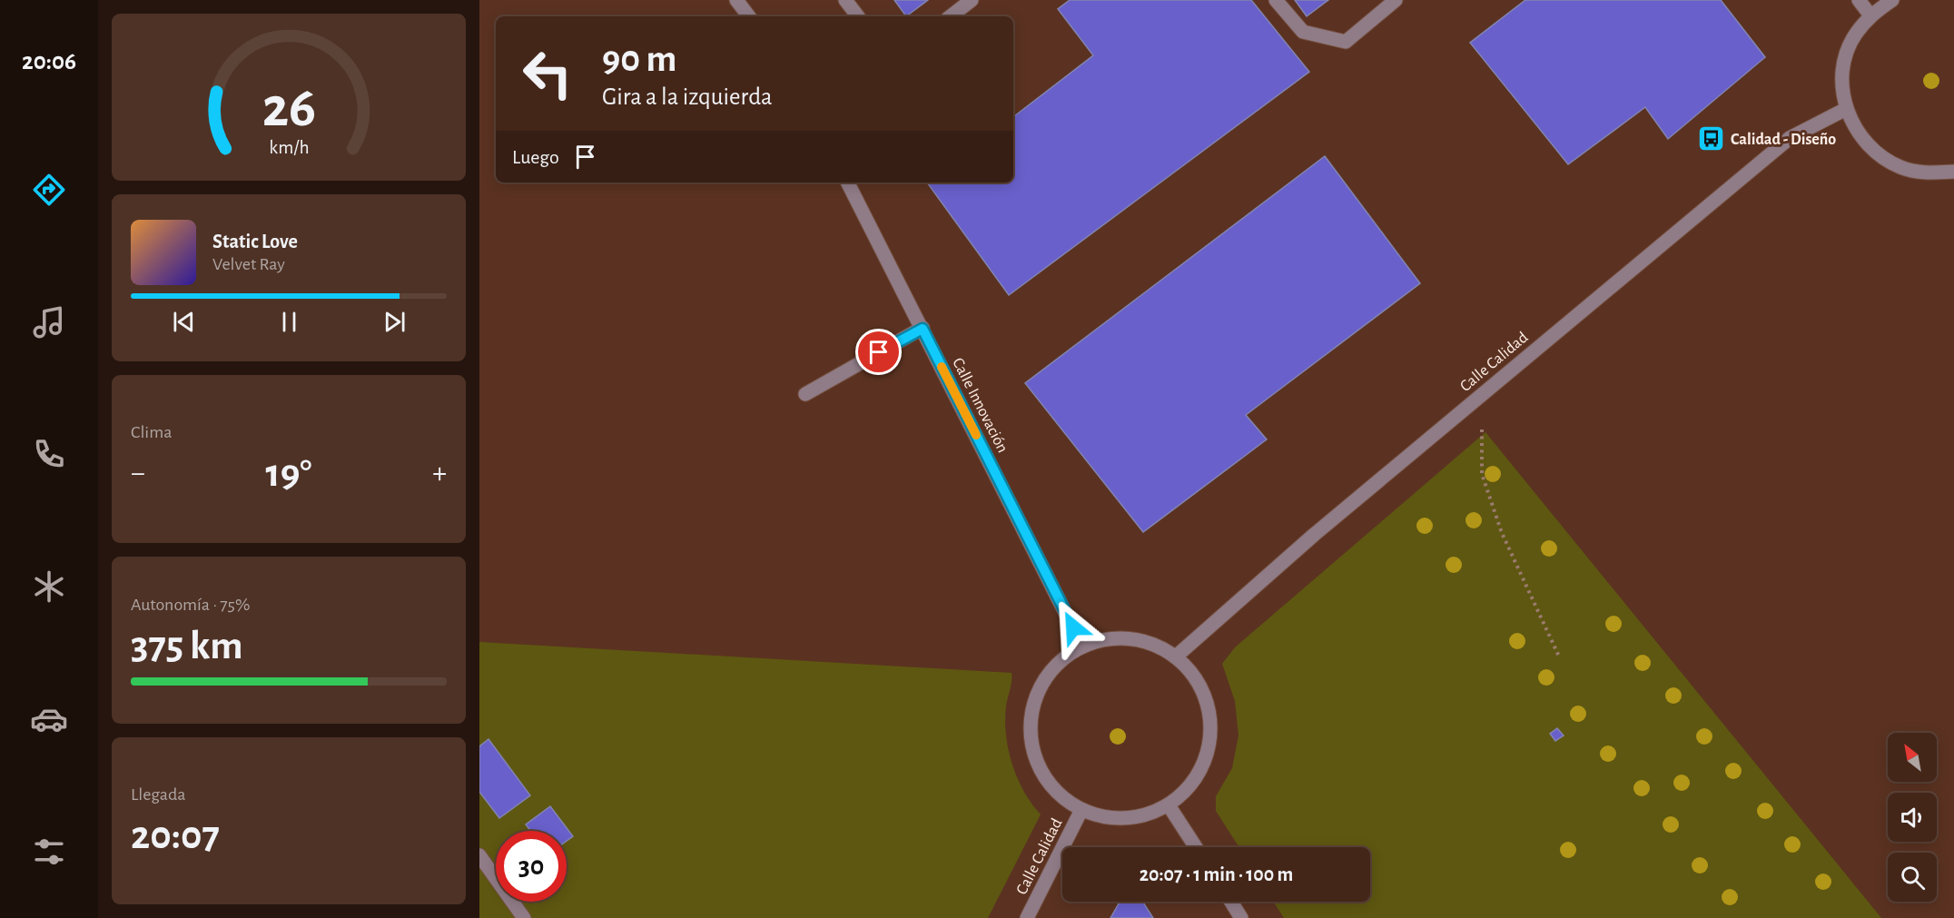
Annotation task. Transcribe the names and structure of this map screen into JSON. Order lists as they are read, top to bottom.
{
  "streets": {
    "street": ["Calle Calidad", "Calle Innovación"]
  },
  "crossings": [
    ["Calle Calidad", "Calle Innovación"]
  ],
  "places": {
    "bus stop": ["Calidad - Diseño"]
  },
  "north": "top left",
  "page": {
    "tabs": "20:06",
    "turn": ["90 m", "Gira a la izquierda"],
    "then": "Luego",
    "song": ["Static Love", "Velvet Ray"],
    "tile": [
      "Clima",
      ["Autonomía · 75%", "375 km"],
      ["Llegada", "20:07"]
    ],
    "heat": ["−", "19°", "+"],
    "limit": "30",
    "trip": "20:07 · 1 min · 100 m",
    "gauge": ["26", "km/h"]
  }
}
